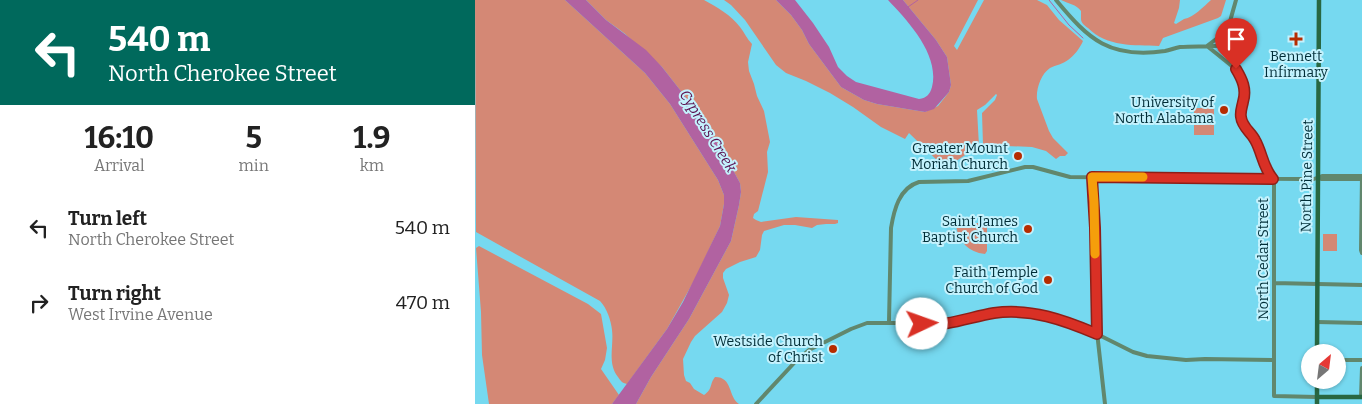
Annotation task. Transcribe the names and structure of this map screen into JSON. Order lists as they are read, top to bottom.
{
  "streets": {
    "main road": ["North Pine Street"],
    "street": ["North Cedar Street"]
  },
  "water": ["Cypress Creek"],
  "places": {
    "health": ["Bennett Infirmary"],
    "other": [
      "University of North Alabama",
      "Greater Mount Moriah Church",
      "Saint James Baptist Church",
      "Faith Temple Church of God",
      "Westside Church of Christ"
    ]
  },
  "north": "top right",
  "page": {
    "turn": ["540 m", "North Cherokee Street"],
    "eta": [
      "16:10",
      "Arrival",
      "5",
      "min",
      "1.9",
      "km"
    ],
    "list": [
      {
        "name": "Turn left",
        "note": "North Cherokee Street",
        "value": "540 m"
      },
      {
        "name": "Turn right",
        "note": "West Irvine Avenue",
        "value": "470 m"
      }
    ]
  }
}
